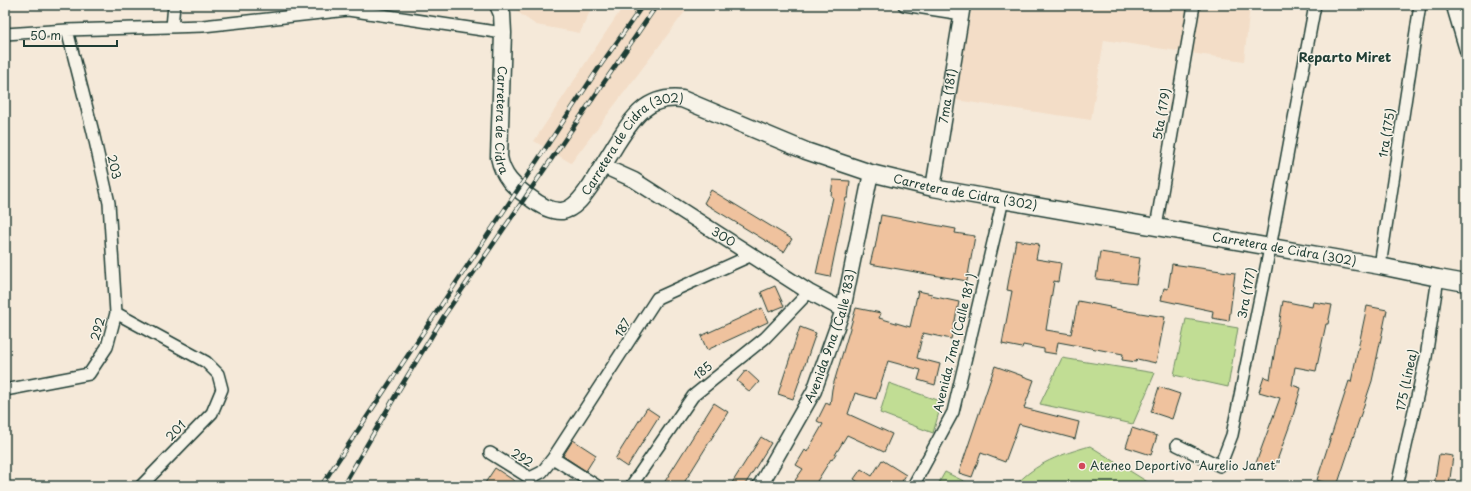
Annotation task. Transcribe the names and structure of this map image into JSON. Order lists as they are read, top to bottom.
{
  "streets": {
    "main road": ["Carretera de Cidra", "Carretera de Cidra (302)"],
    "street": [
      "7ma (181)",
      "5ta (179)",
      "1ra (175)",
      "203",
      "300",
      "3ra (177)",
      "187",
      "292",
      "Avenida 9na (Calle 183)",
      "Avenida 7ma (Calle 181 )",
      "185",
      "175 (Línea)",
      "201"
    ]
  },
  "crossings": [
    ["7ma (181)", "Carretera de Cidra (302)"],
    ["5ta (179)", "Carretera de Cidra (302)"],
    ["Carretera de Cidra", "Carretera de Cidra (302)"],
    ["1ra (175)", "Carretera de Cidra (302)"],
    ["Carretera de Cidra (302)", "300"],
    ["Carretera de Cidra (302)", "3ra (177)"],
    ["Carretera de Cidra (302)", "Avenida 9na (Calle 183)"],
    ["Carretera de Cidra (302)", "Avenida 7ma (Calle 181 )"],
    ["Carretera de Cidra (302)", "175 (Línea)"],
    ["203", "292"],
    ["300", "187"],
    ["300", "Avenida 9na (Calle 183)"],
    ["300", "185"],
    ["187", "292"],
    ["292", "201"]
  ],
  "districts": ["Reparto Miret"],
  "places": ["Ateneo Deportivo \"Aurelio Janet\""],
  "scale_bar": "50 m"
}
